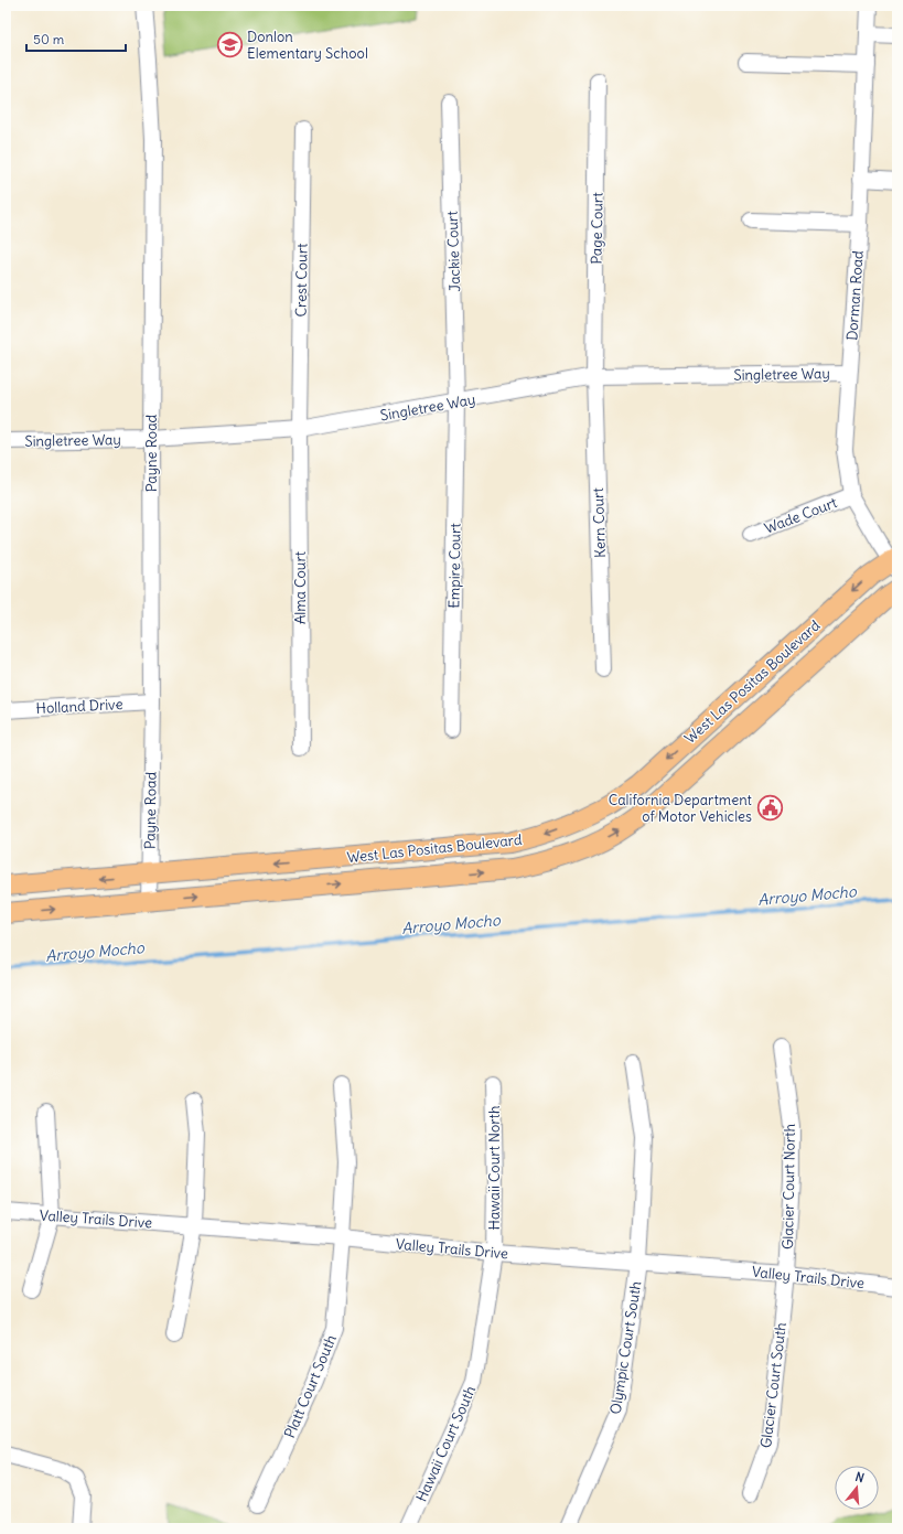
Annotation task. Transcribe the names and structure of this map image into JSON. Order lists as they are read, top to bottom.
{
  "streets": {
    "main road": ["West Las Positas Boulevard"],
    "street": [
      "Page Court",
      "Jackie Court",
      "Crest Court",
      "Dorman Road",
      "Singletree Way",
      "Payne Road",
      "Wade Court",
      "Kern Court",
      "Empire Court",
      "Alma Court",
      "Holland Drive",
      "Hawaii Court North",
      "Glacier Court North",
      "Valley Trails Drive",
      "Olympic Court South",
      "Glacier Court South",
      "Platt Court South",
      "Hawaii Court South"
    ]
  },
  "crossings": [
    ["Page Court", "Singletree Way"],
    ["Page Court", "Kern Court"],
    ["Jackie Court", "Singletree Way"],
    ["Jackie Court", "Empire Court"],
    ["Crest Court", "Singletree Way"],
    ["Crest Court", "Alma Court"],
    ["Dorman Road", "Singletree Way"],
    ["Dorman Road", "Wade Court"],
    ["Dorman Road", "West Las Positas Boulevard"],
    ["Singletree Way", "Payne Road"],
    ["Singletree Way", "Kern Court"],
    ["Singletree Way", "Empire Court"],
    ["Singletree Way", "Alma Court"],
    ["Payne Road", "West Las Positas Boulevard"],
    ["Payne Road", "Holland Drive"],
    ["Hawaii Court North", "Valley Trails Drive"],
    ["Hawaii Court North", "Hawaii Court South"],
    ["Glacier Court North", "Valley Trails Drive"],
    ["Glacier Court North", "Glacier Court South"],
    ["Valley Trails Drive", "Olympic Court South"],
    ["Valley Trails Drive", "Glacier Court South"],
    ["Valley Trails Drive", "Platt Court South"],
    ["Valley Trails Drive", "Hawaii Court South"]
  ],
  "water": ["Arroyo Mocho"],
  "places": {
    "school or university": ["Donlon Elementary School"],
    "public building": ["California Department of Motor Vehicles"]
  },
  "scale_bar": "50 m",
  "north": "top"
}
